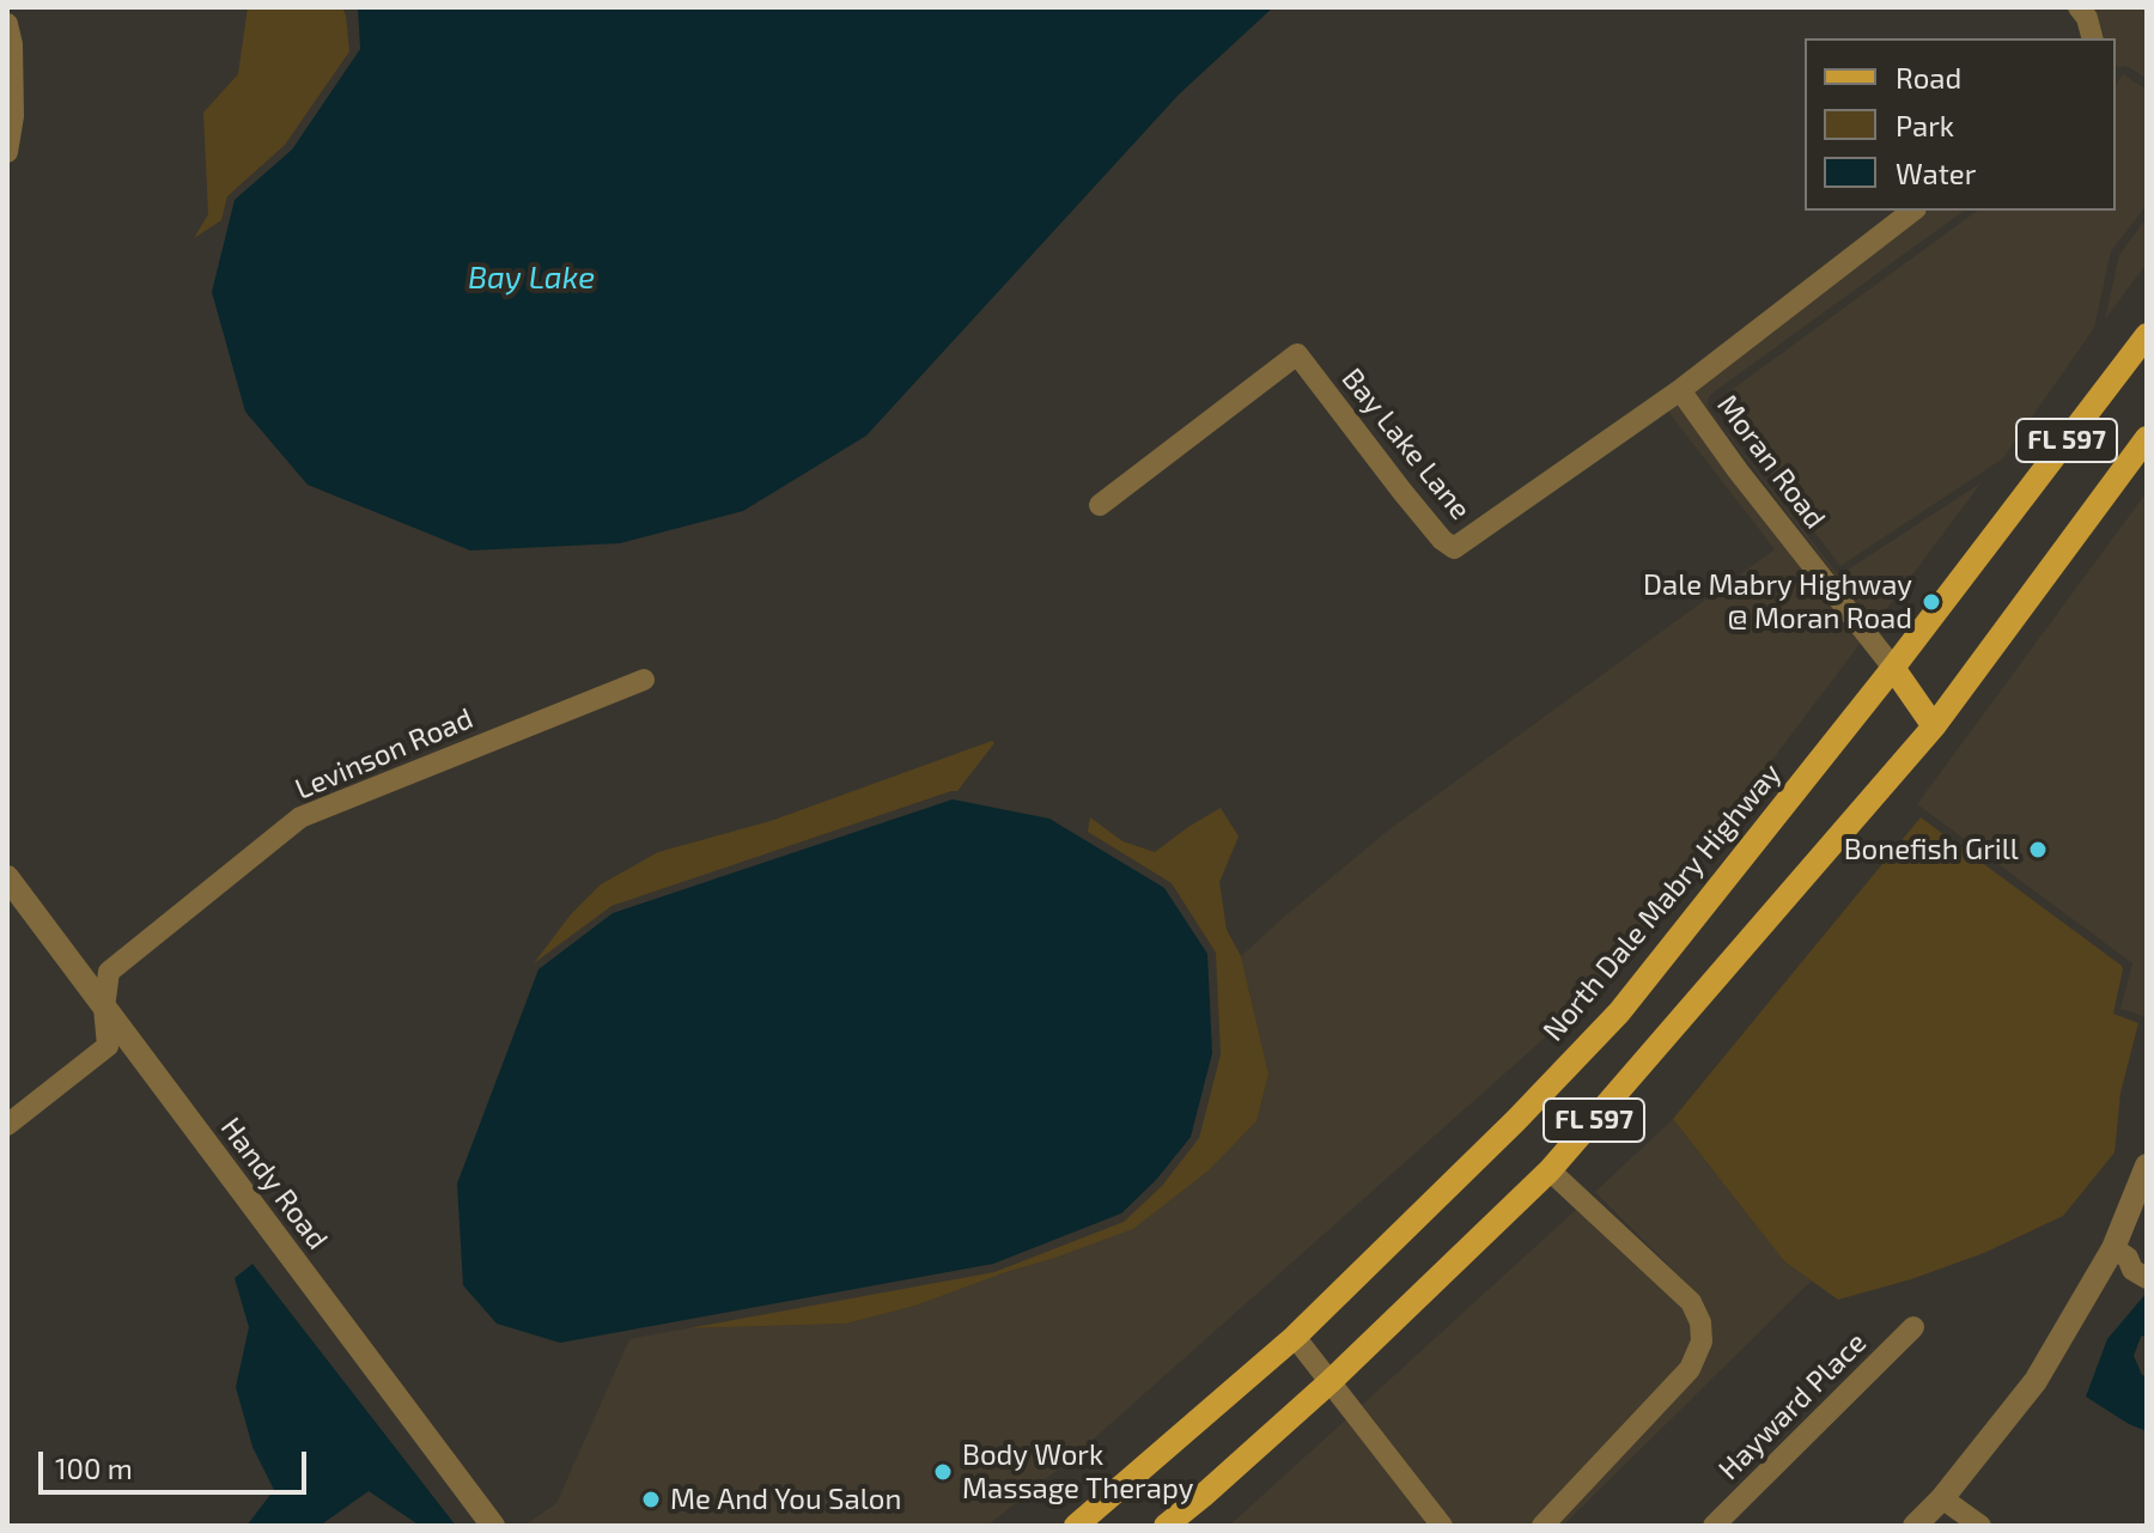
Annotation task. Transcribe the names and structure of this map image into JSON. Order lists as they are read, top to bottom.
{
  "streets": {
    "main road": ["FL 597", "North Dale Mabry Highway"],
    "street": [
      "Bay Lake Lane",
      "Moran Road",
      "Levinson Road",
      "Handy Road",
      "Hayward Place"
    ]
  },
  "crossings": [
    ["Bay Lake Lane", "Moran Road"],
    ["Moran Road", "North Dale Mabry Highway"],
    ["Levinson Road", "Handy Road"]
  ],
  "water": ["Bay Lake"],
  "places": [
    "Dale Mabry Highway @ Moran Road",
    "Bonefish Grill",
    "Body Work Massage Therapy",
    "Me And You Salon"
  ],
  "legend": ["Road", "Park", "Water"],
  "scale_bar": "100 m"
}
